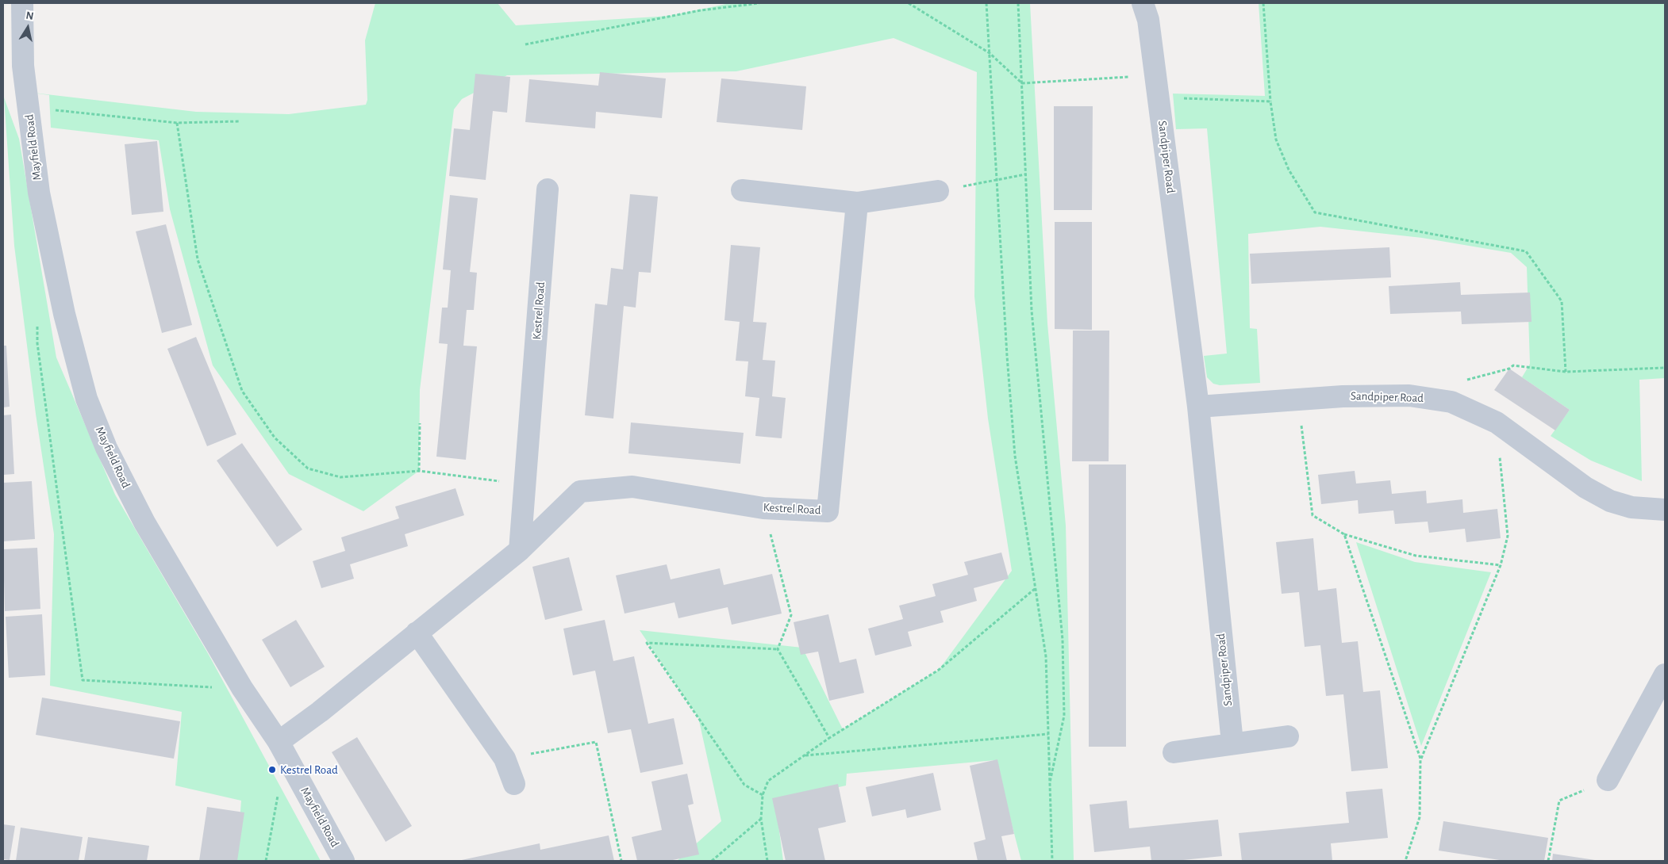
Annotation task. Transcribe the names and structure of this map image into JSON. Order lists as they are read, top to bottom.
{
  "streets": {
    "street": ["Mayfield Road", "Sandpiper Road", "Kestrel Road"]
  },
  "crossings": [
    ["Mayfield Road", "Kestrel Road"]
  ],
  "places": ["Kestrel Road"],
  "north": "top"
}
